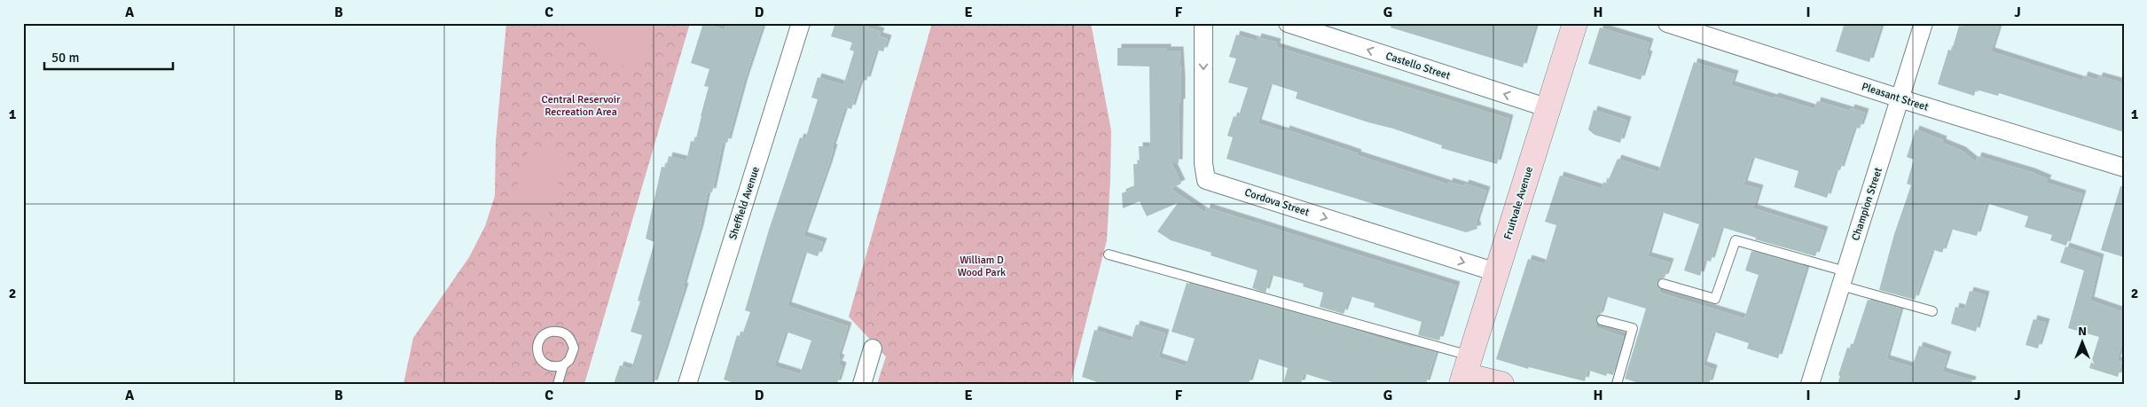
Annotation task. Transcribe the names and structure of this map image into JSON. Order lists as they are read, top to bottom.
{
  "streets": {
    "main road": ["Fruitvale Avenue"],
    "street": [
      "Castello Street",
      "Pleasant Street",
      "Cordova Street",
      "Sheffield Avenue",
      "Champion Street"
    ]
  },
  "crossings": [
    ["Castello Street", "Fruitvale Avenue"],
    ["Pleasant Street", "Champion Street"],
    ["Cordova Street", "Fruitvale Avenue"]
  ],
  "one_way": ["Castello Street", "Cordova Street"],
  "parks": ["Central Reservoir Recreation Area", "William D Wood Park"],
  "scale_bar": "50 m",
  "north": "top",
  "grid": {
    "columns": [
      "A",
      "B",
      "C",
      "D",
      "E",
      "F",
      "G",
      "H",
      "I",
      "J"
    ],
    "rows": ["1", "2"]
  }
}
